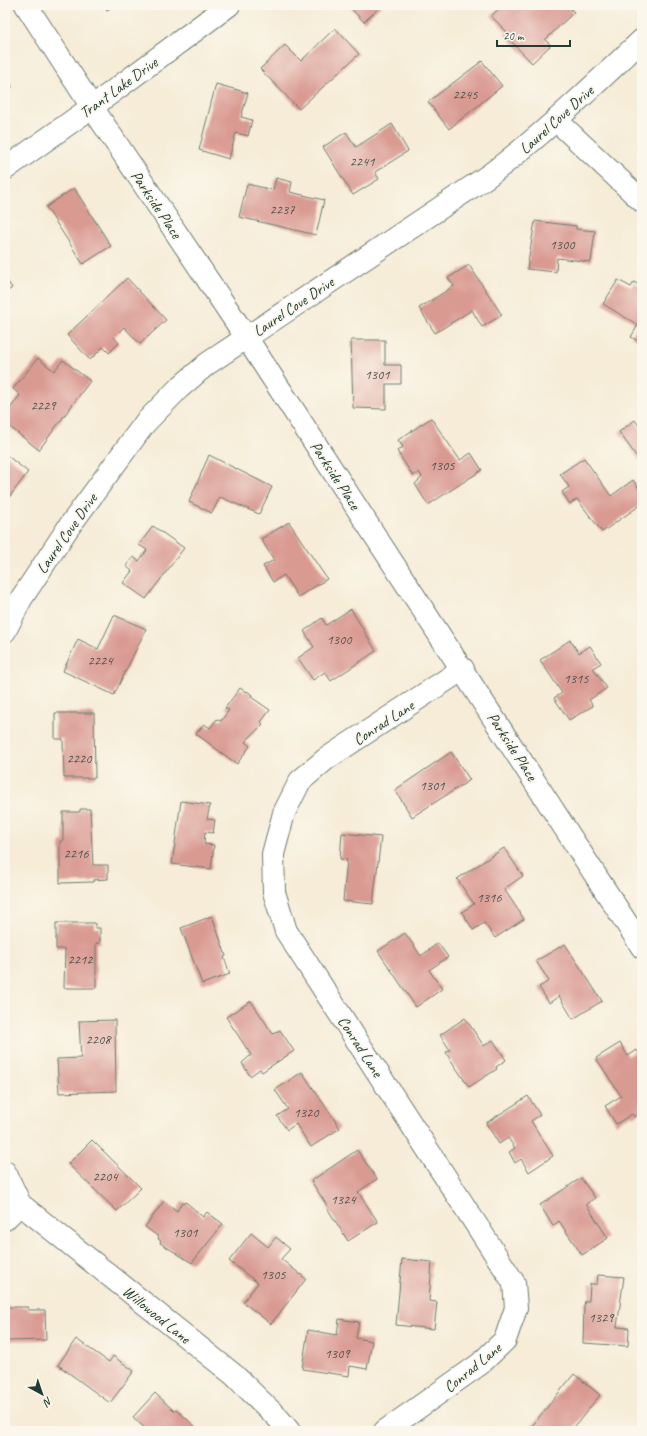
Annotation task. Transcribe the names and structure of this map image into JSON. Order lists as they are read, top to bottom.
{
  "streets": {
    "street": [
      "Trant Lake Drive",
      "Laurel Cove Drive",
      "Parkside Place",
      "Conrad Lane",
      "Willowood Lane"
    ]
  },
  "crossings": [
    ["Trant Lake Drive", "Parkside Place"],
    ["Laurel Cove Drive", "Parkside Place"],
    ["Parkside Place", "Conrad Lane"]
  ],
  "house_numbers": [
    "2245",
    "2241",
    "2237",
    "1300",
    "1301",
    "2229",
    "1305",
    "1300",
    "2224",
    "1315",
    "2220",
    "1301",
    "2216",
    "1316",
    "2212",
    "2208",
    "1320",
    "2204",
    "1324",
    "1301",
    "1305",
    "1329",
    "1309"
  ],
  "scale_bar": "20 m",
  "north": "bottom right"
}
